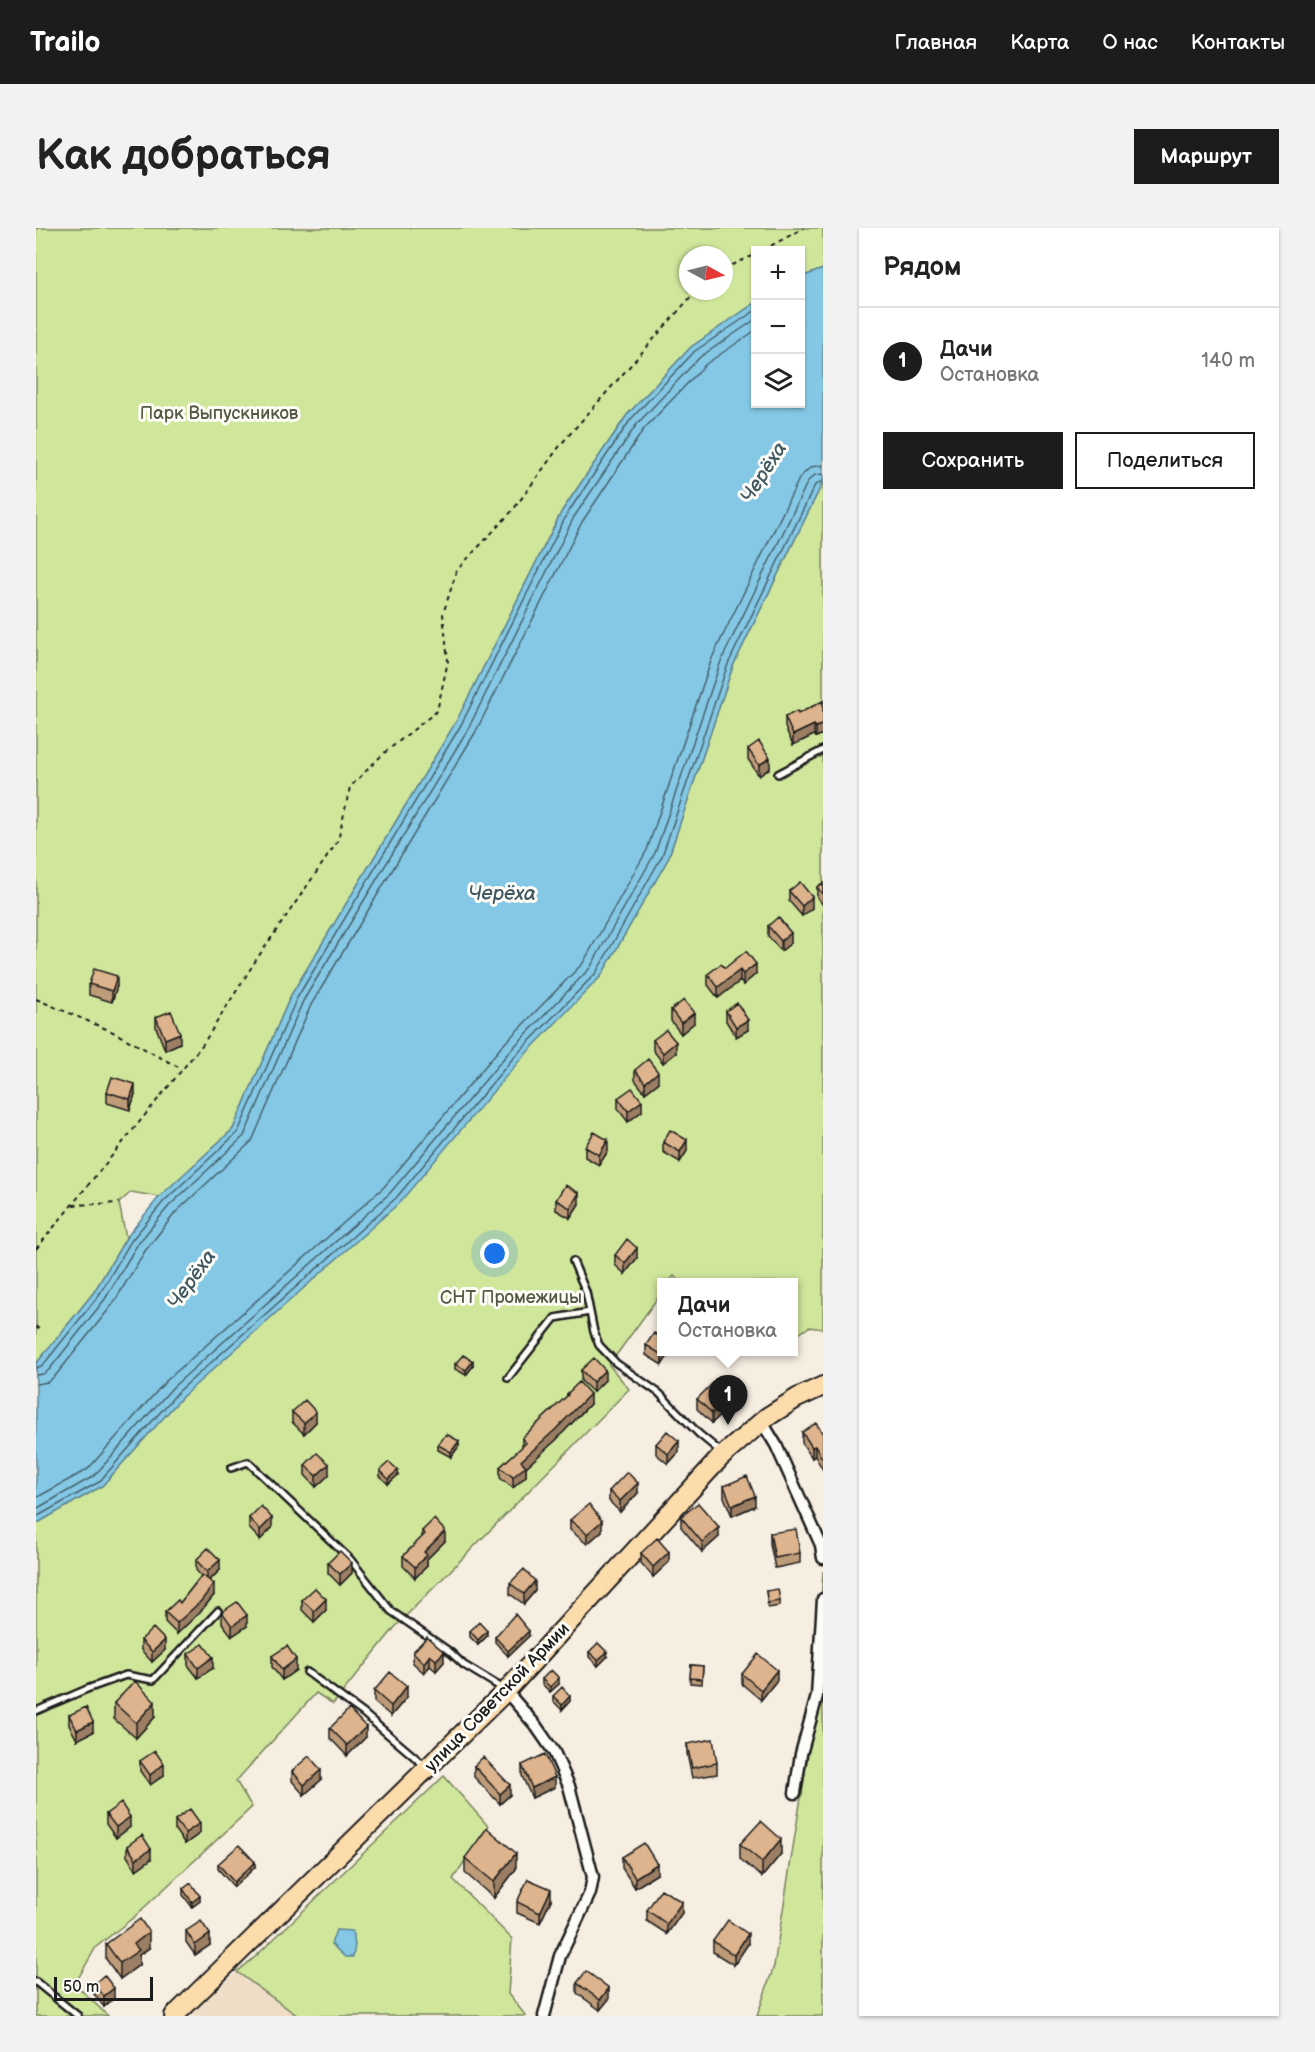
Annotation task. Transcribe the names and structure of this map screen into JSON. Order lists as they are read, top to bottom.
{
  "streets": {
    "main road": ["улица Советской Армии"]
  },
  "water": ["Черёха"],
  "parks": ["Парк Выпускников", "СНТ Промежицы"],
  "scale_bar": "50 m",
  "north": "right",
  "page": {
    "header": "Trailo",
    "nav": [
      "Главная",
      "Карта",
      "О нас",
      "Контакты"
    ],
    "buttons": [
      "Маршрут",
      ["Сохранить", "Поделиться"]
    ],
    "title": "Как добраться",
    "heading": "Рядом",
    "map_buttons": ["+", "−"],
    "list": [
      {
        "mark": "1",
        "name": "Дачи",
        "note": "Остановка",
        "value": "140 m"
      }
    ],
    "popup": ["Дачи", "Остановка"],
    "pins": "1",
    "scale": "50 m"
  }
}
